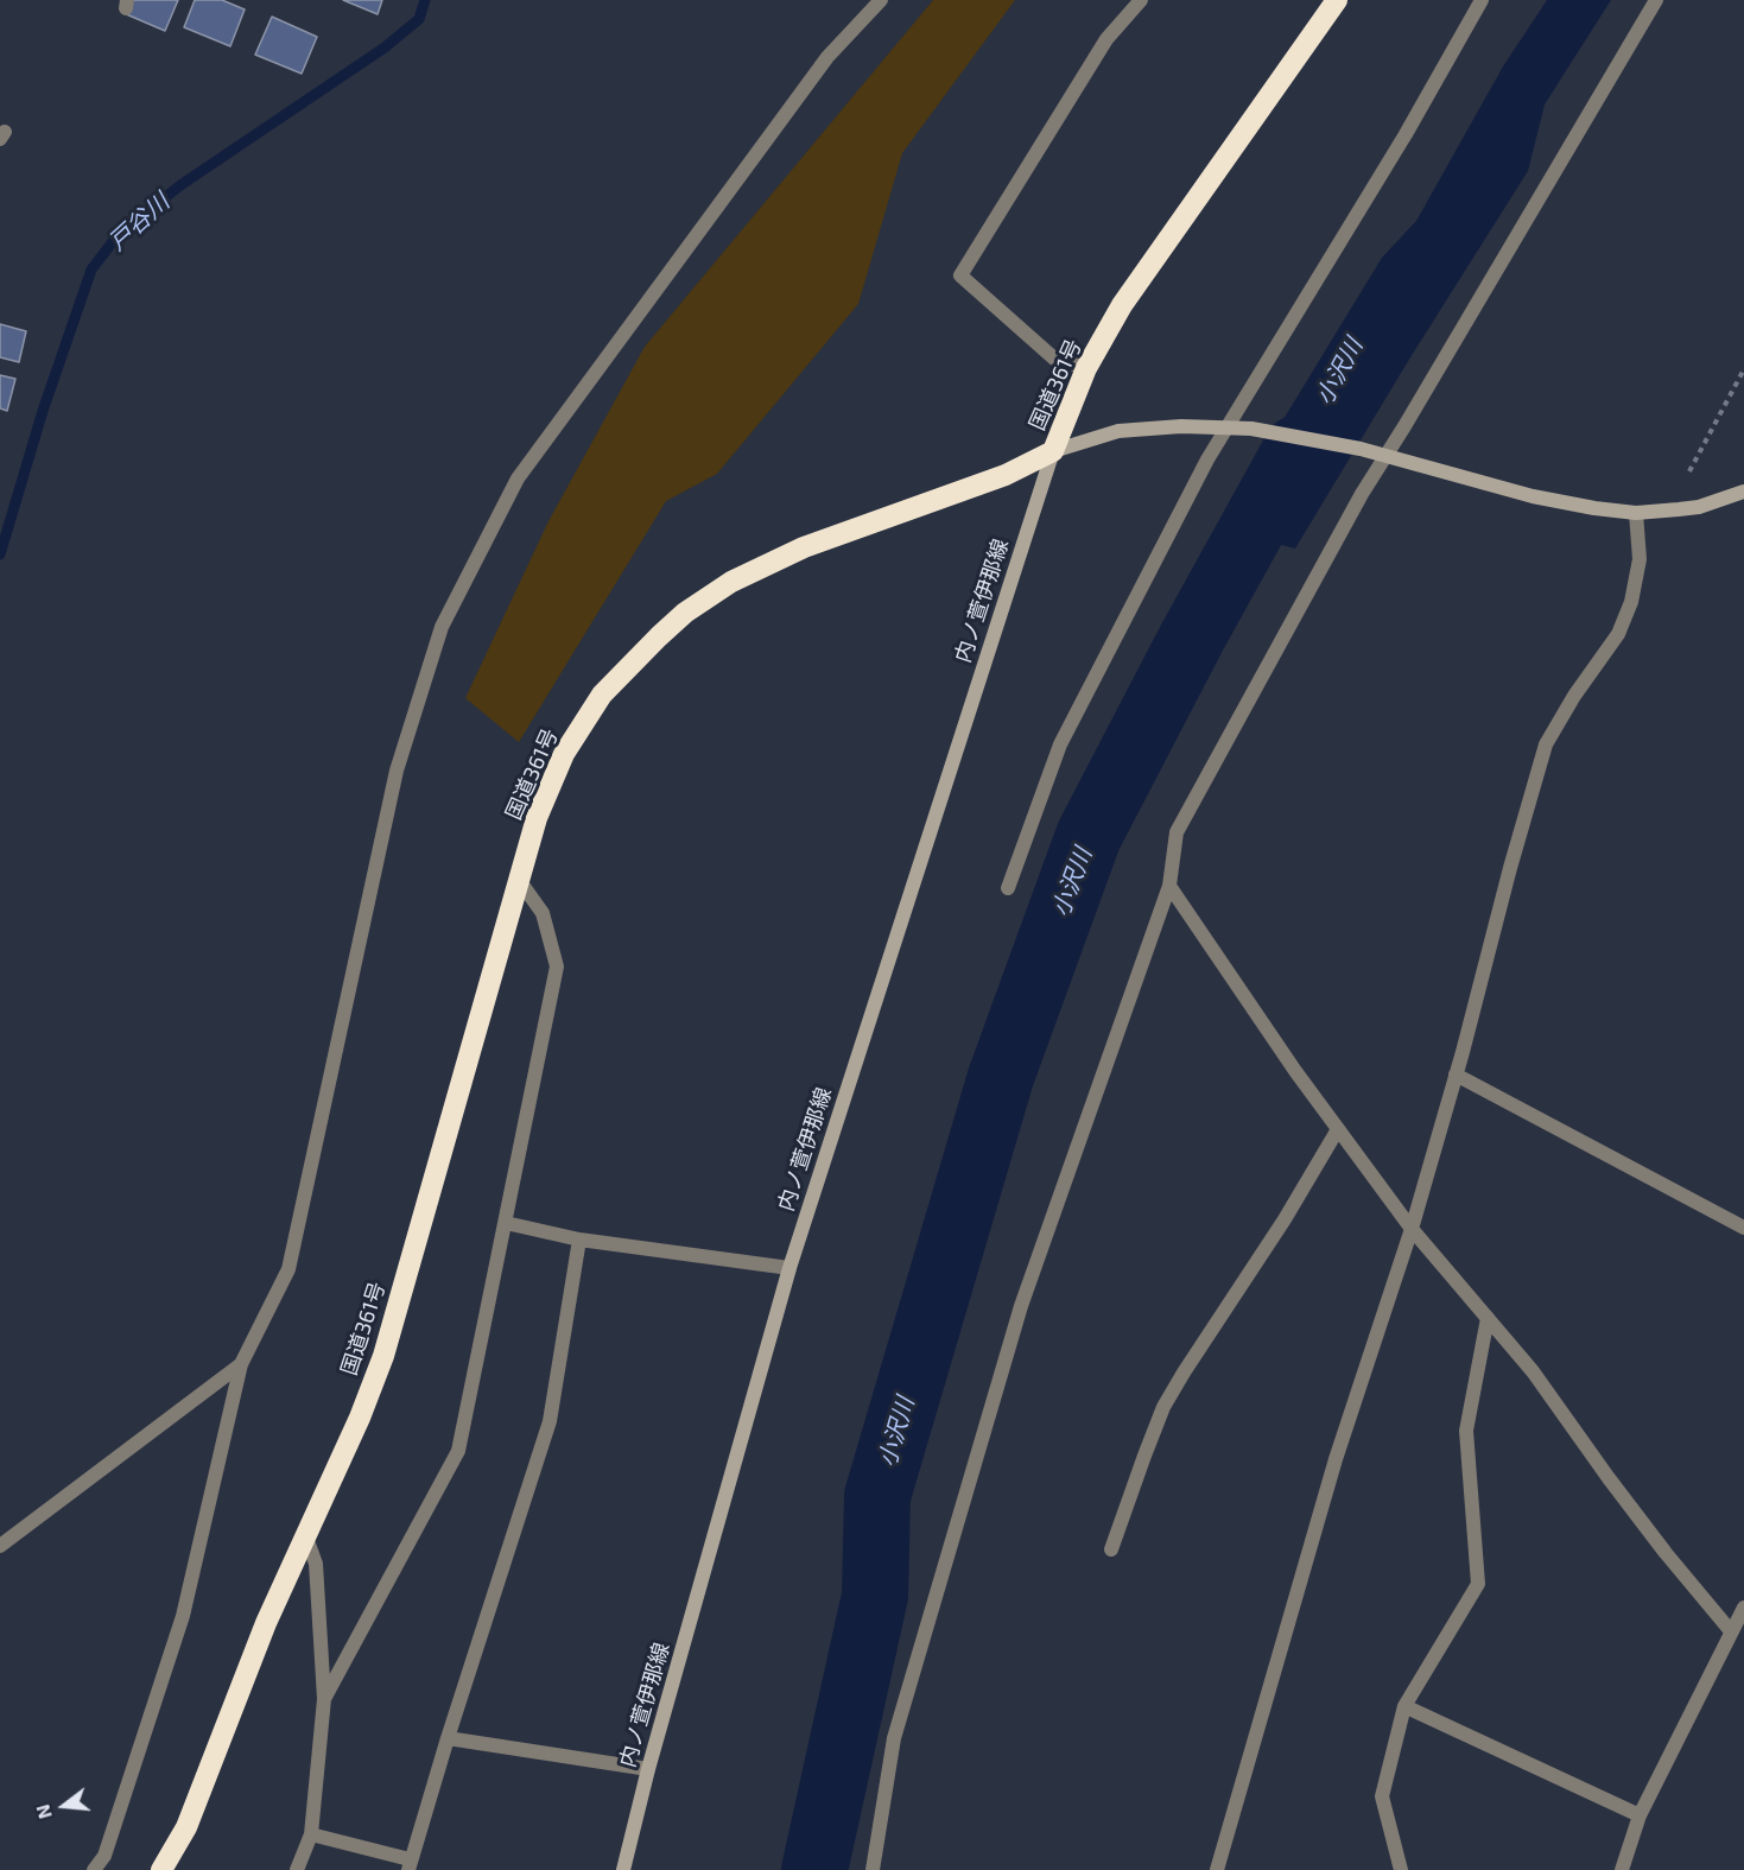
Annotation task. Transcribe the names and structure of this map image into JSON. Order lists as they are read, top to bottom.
{
  "streets": {
    "highway": ["国道361号"],
    "main road": ["内ノ萱伊那線"]
  },
  "crossings": [
    ["国道361号", "内ノ萱伊那線"]
  ],
  "water": ["戸谷川", "小沢川"],
  "north": "left"
}
